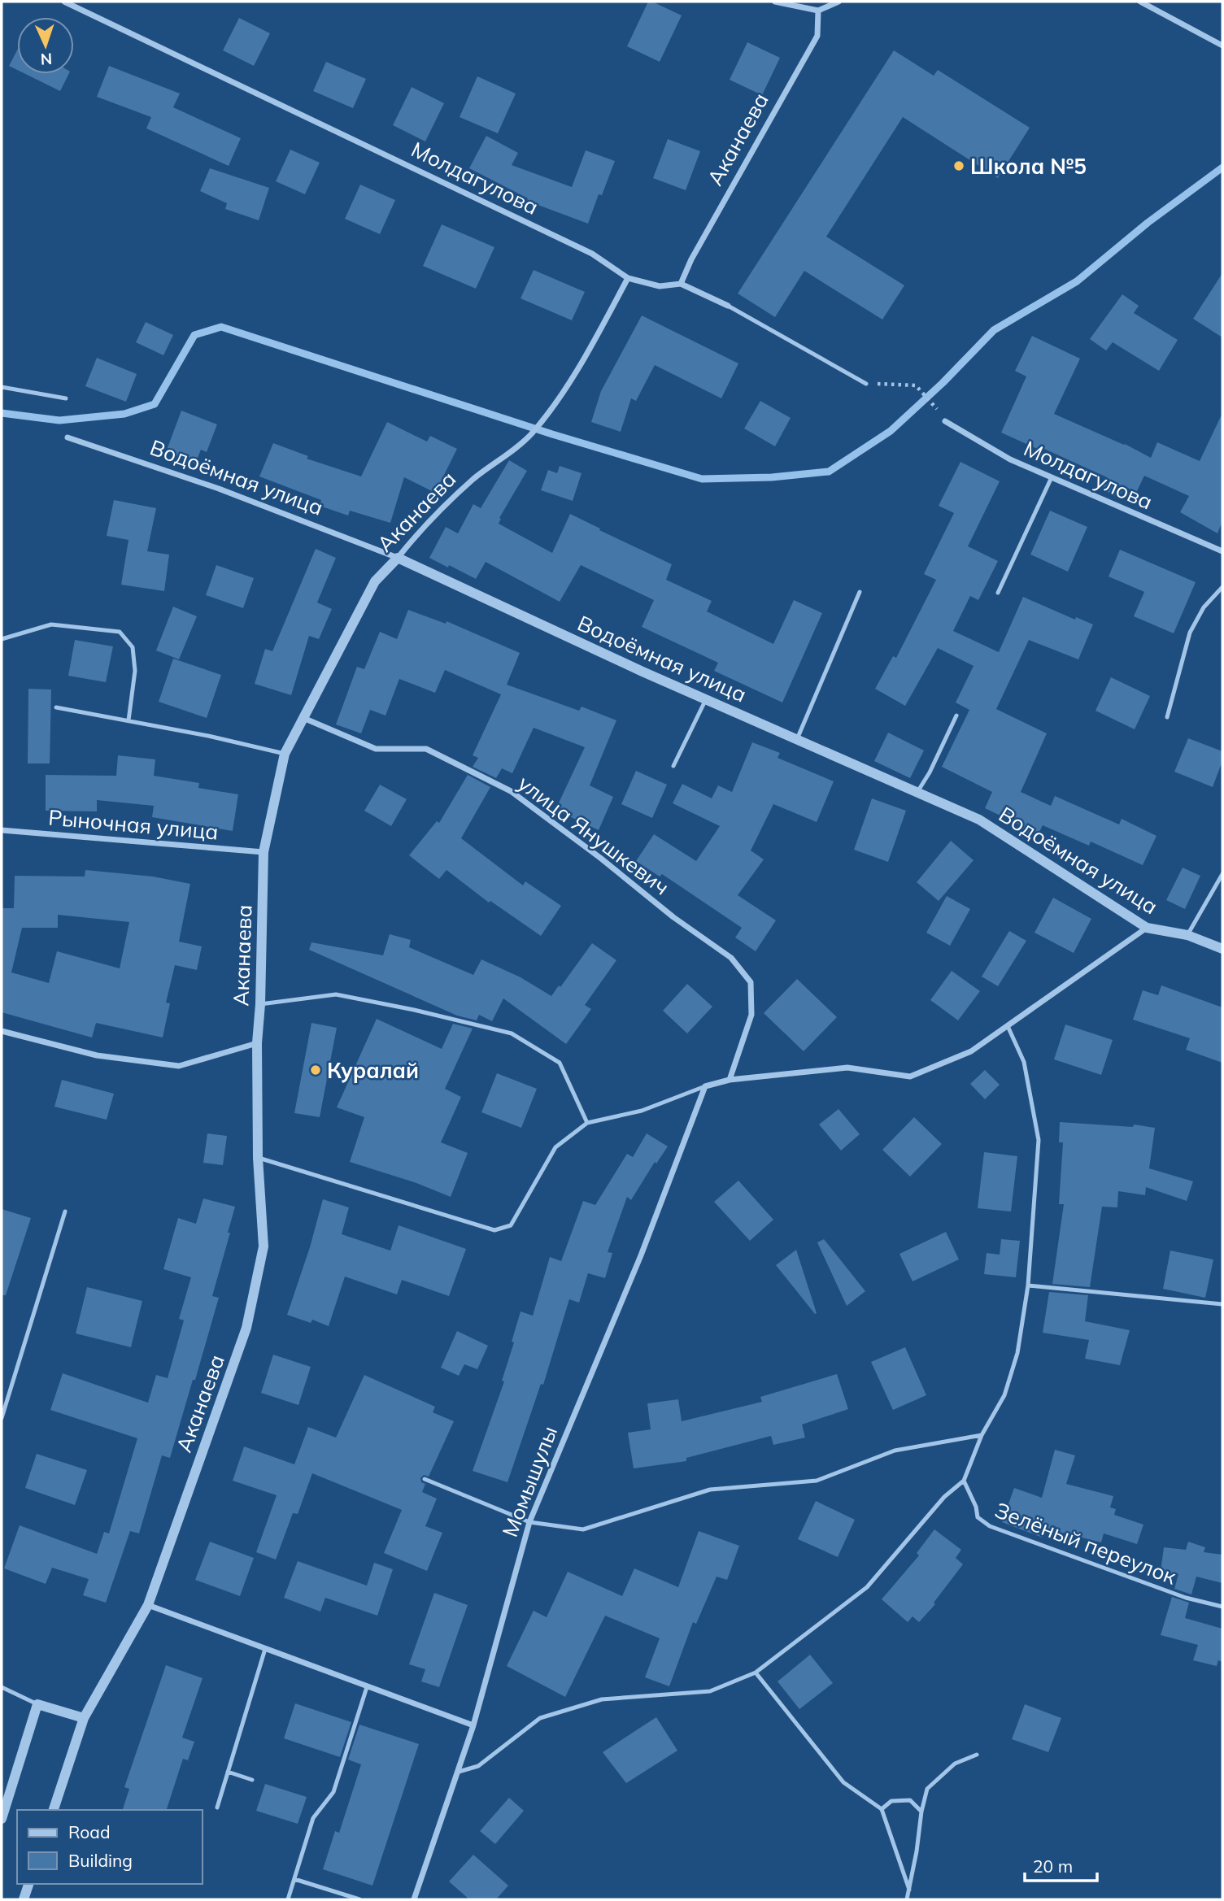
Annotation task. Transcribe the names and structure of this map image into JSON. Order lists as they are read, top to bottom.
{
  "streets": {
    "street": [
      "Аканаева",
      "Молдагулова",
      "Водоёмная улица",
      "Рыночная улица",
      "улица Янушкевич",
      "Момышулы"
    ],
    "lane": ["Зелёный переулок"]
  },
  "crossings": [
    ["Аканаева", "Молдагулова"],
    ["Аканаева", "Водоёмная улица"],
    ["Аканаева", "Рыночная улица"],
    ["Аканаева", "улица Янушкевич"]
  ],
  "places": ["Школа №5", "Куралай"],
  "legend": ["Road", "Building"],
  "scale_bar": "20 m",
  "north": "bottom"
}
